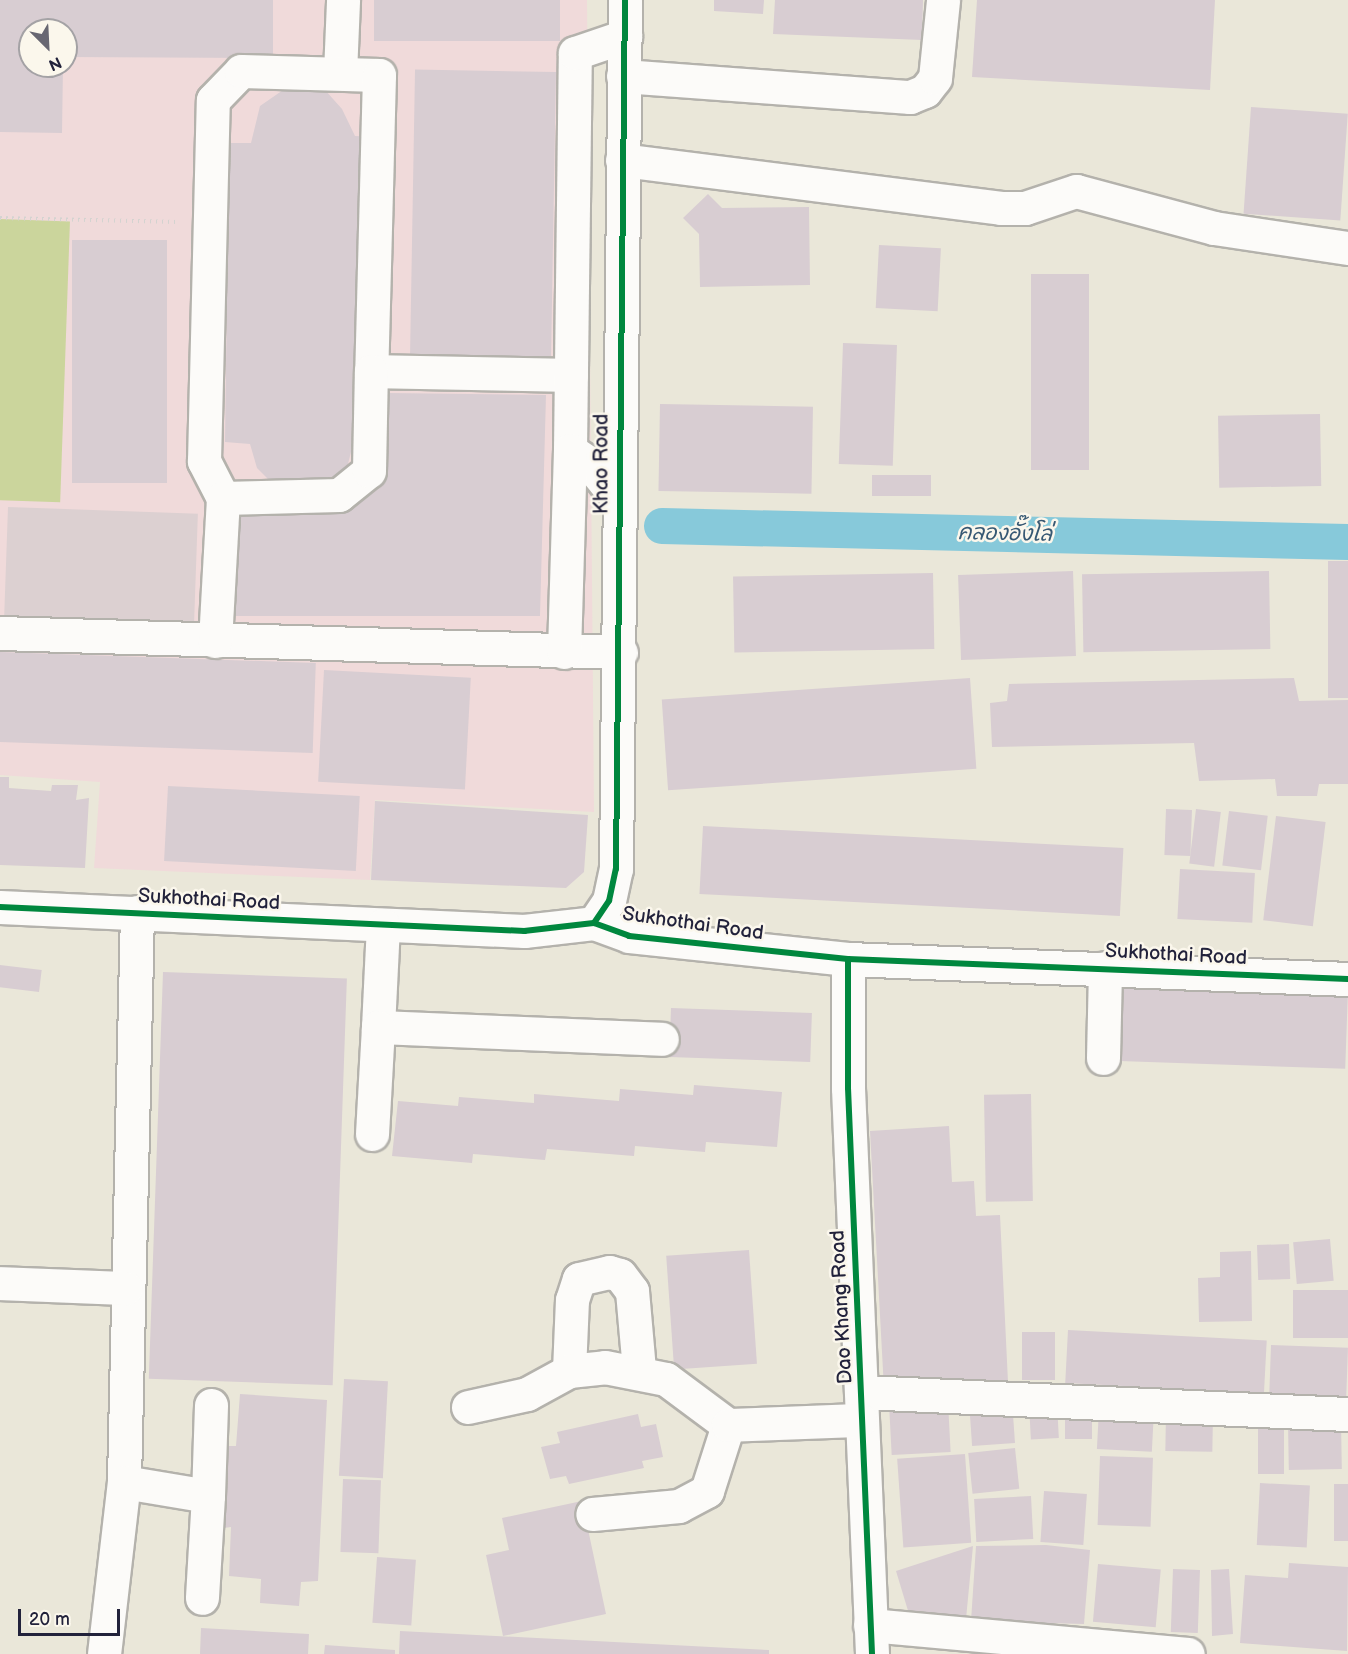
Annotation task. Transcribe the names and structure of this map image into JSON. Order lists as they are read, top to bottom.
{
  "streets": {
    "street": ["Khao Road", "Sukhothai Road", "Dao Khang Road"]
  },
  "crossings": [
    ["Khao Road", "Sukhothai Road"],
    ["Sukhothai Road", "Dao Khang Road"]
  ],
  "water": ["คลองอั๊งโล่"],
  "scale_bar": "20 m",
  "north": "bottom right"
}
